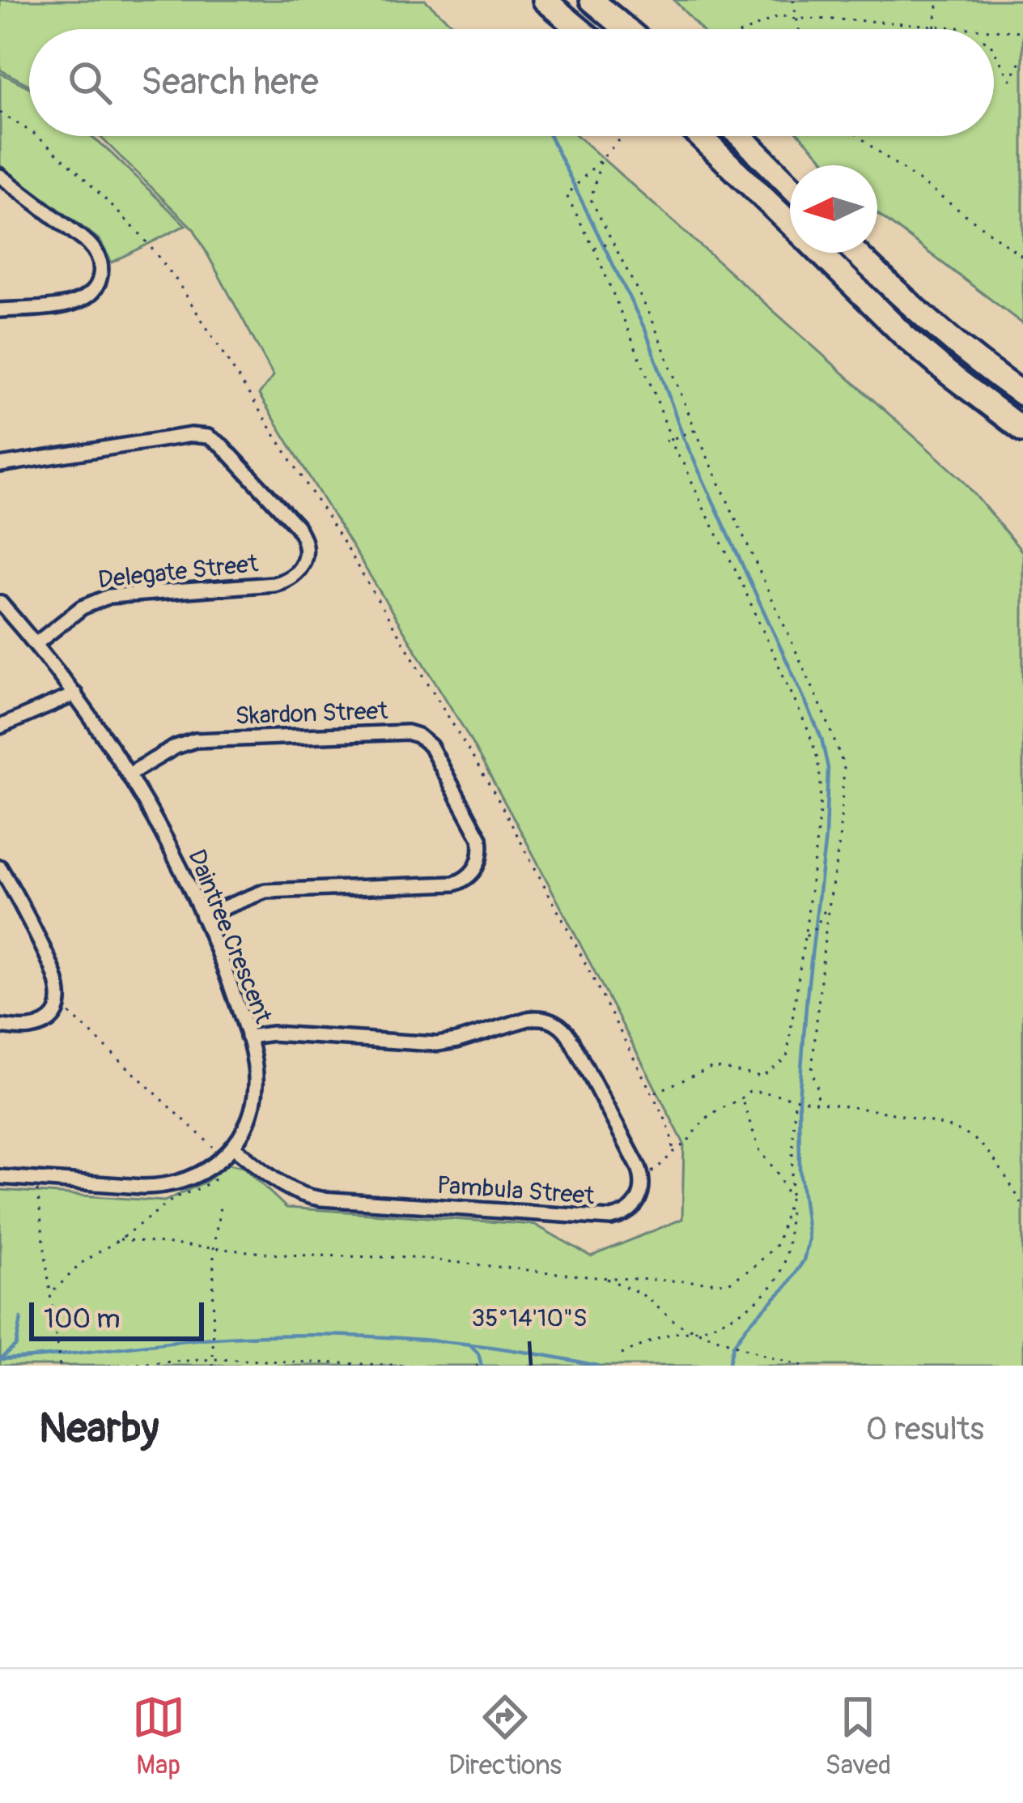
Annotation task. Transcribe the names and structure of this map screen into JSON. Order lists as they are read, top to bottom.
{
  "streets": {
    "street": [
      "Delegate Street",
      "Skardon Street",
      "Daintree Crescent",
      "Pambula Street"
    ]
  },
  "crossings": [
    ["Delegate Street", "Daintree Crescent"],
    ["Skardon Street", "Daintree Crescent"],
    ["Daintree Crescent", "Pambula Street"]
  ],
  "scale_bar": "100 m",
  "north": "left",
  "page": {
    "search": "Search here",
    "scale": "100 m",
    "heading": ["Nearby", "0 results"],
    "nav": ["Map", "Directions", "Saved"]
  },
  "coordinates": ["35°14'10\"S"]
}
